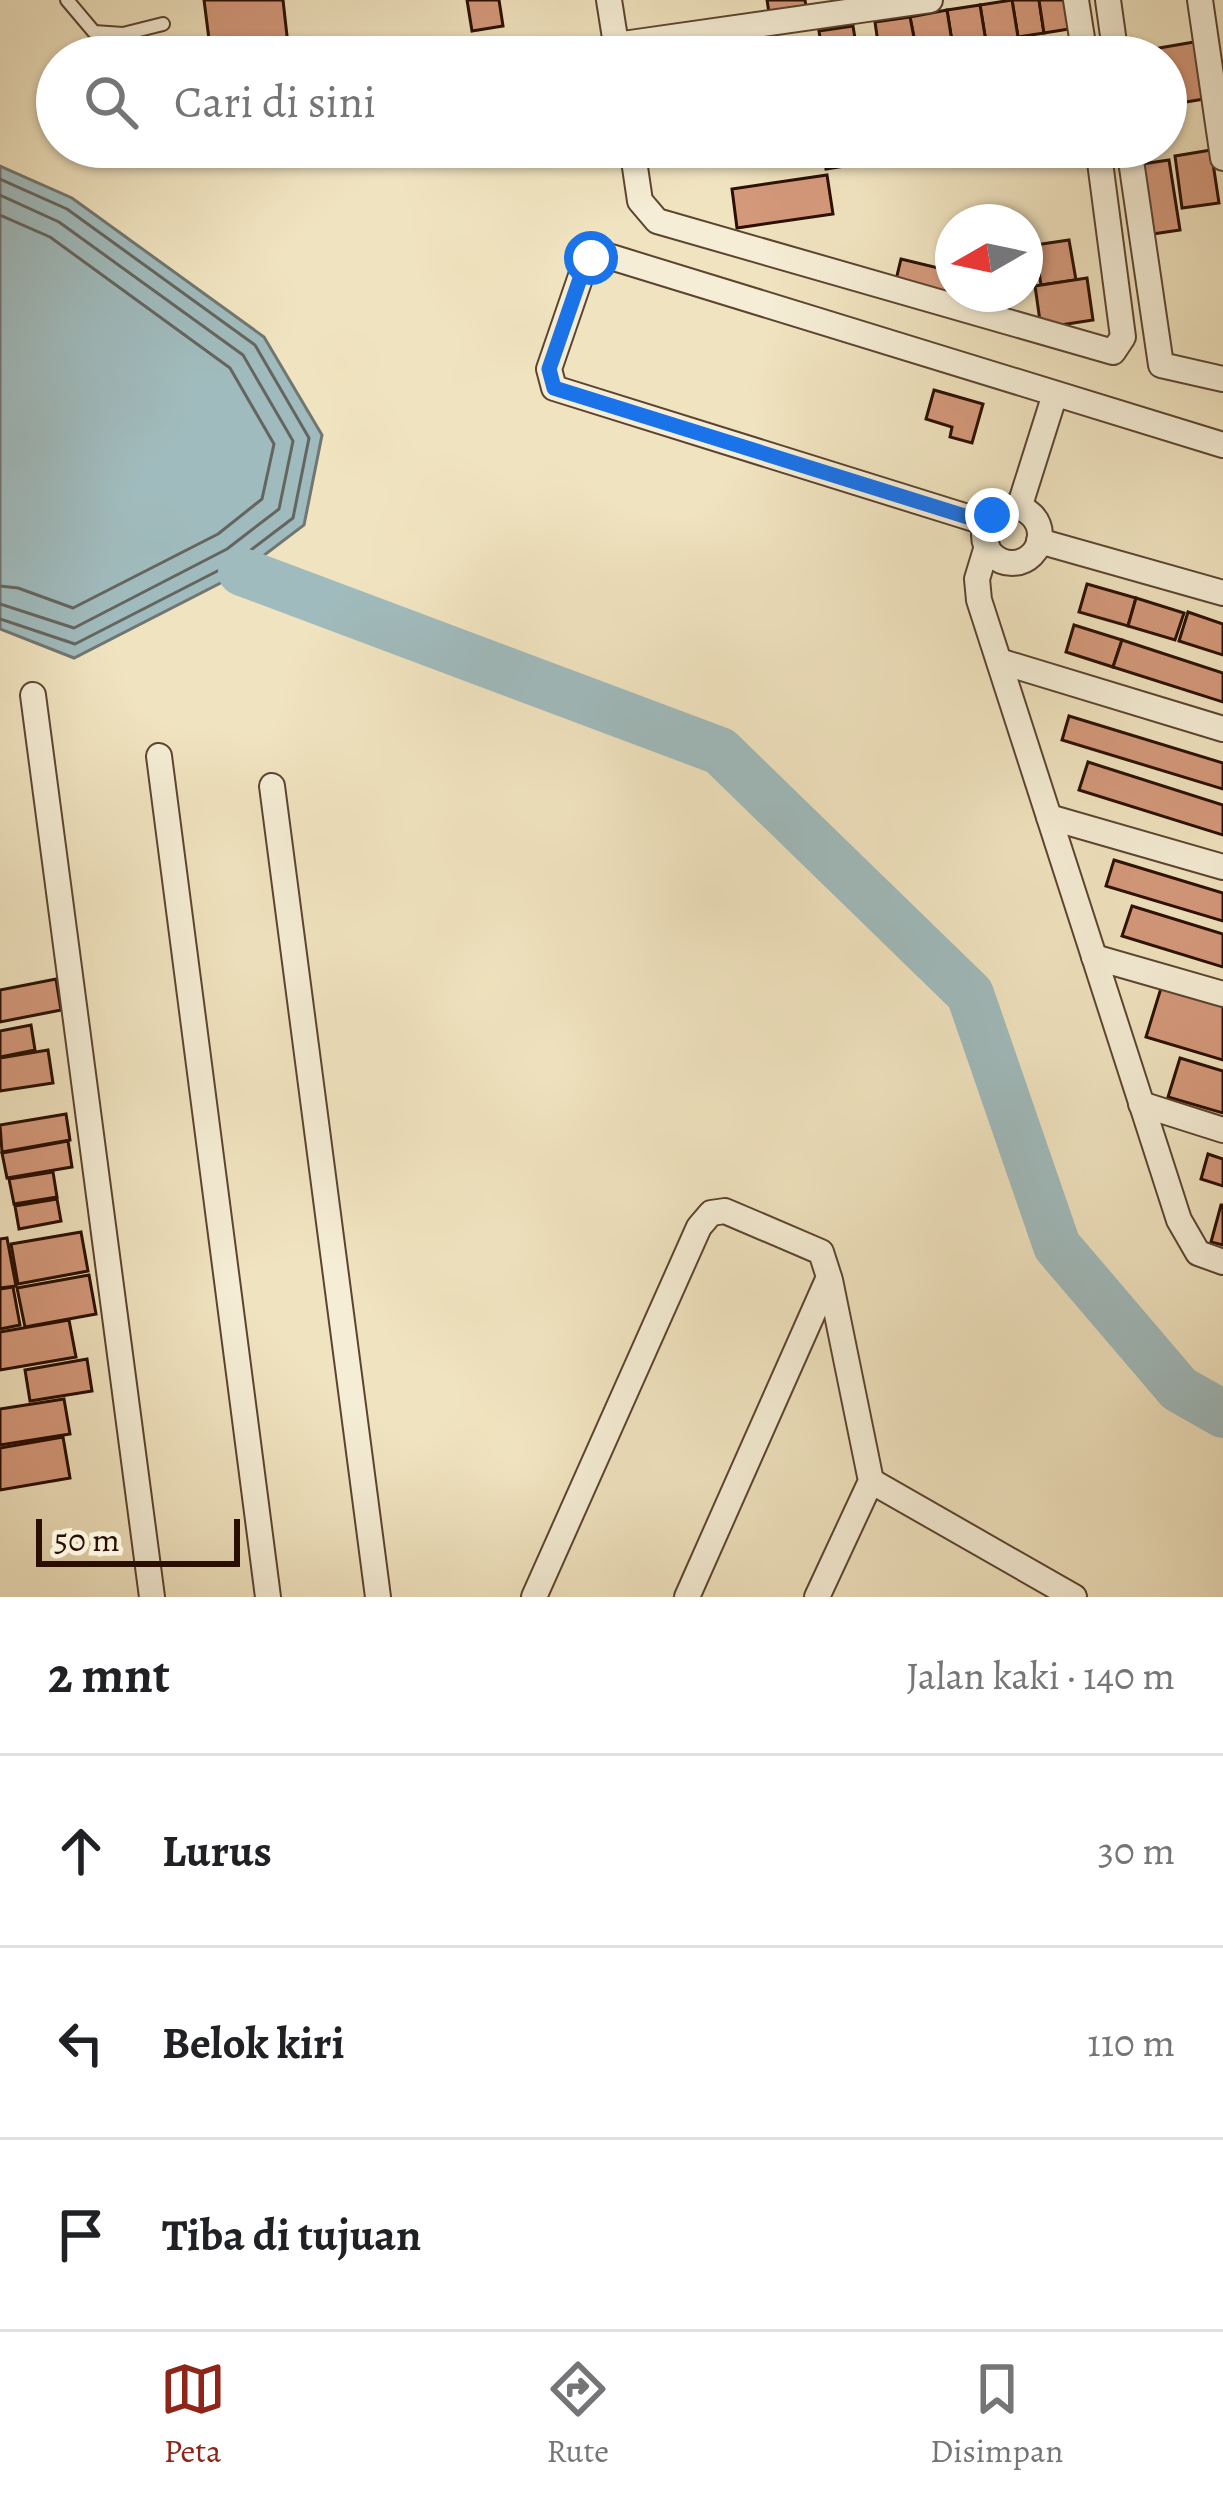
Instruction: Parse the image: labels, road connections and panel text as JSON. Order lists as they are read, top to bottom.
{
  "scale_bar": "50 m",
  "north": "left",
  "page": {
    "search": "Cari di sini",
    "scale": "50 m",
    "heading": ["2 mnt", "Jalan kaki · 140 m"],
    "list": [
      ["Lurus", "30 m"],
      ["Belok kiri", "110 m"],
      "Tiba di tujuan"
    ],
    "nav": ["Peta", "Rute", "Disimpan"]
  }
}
